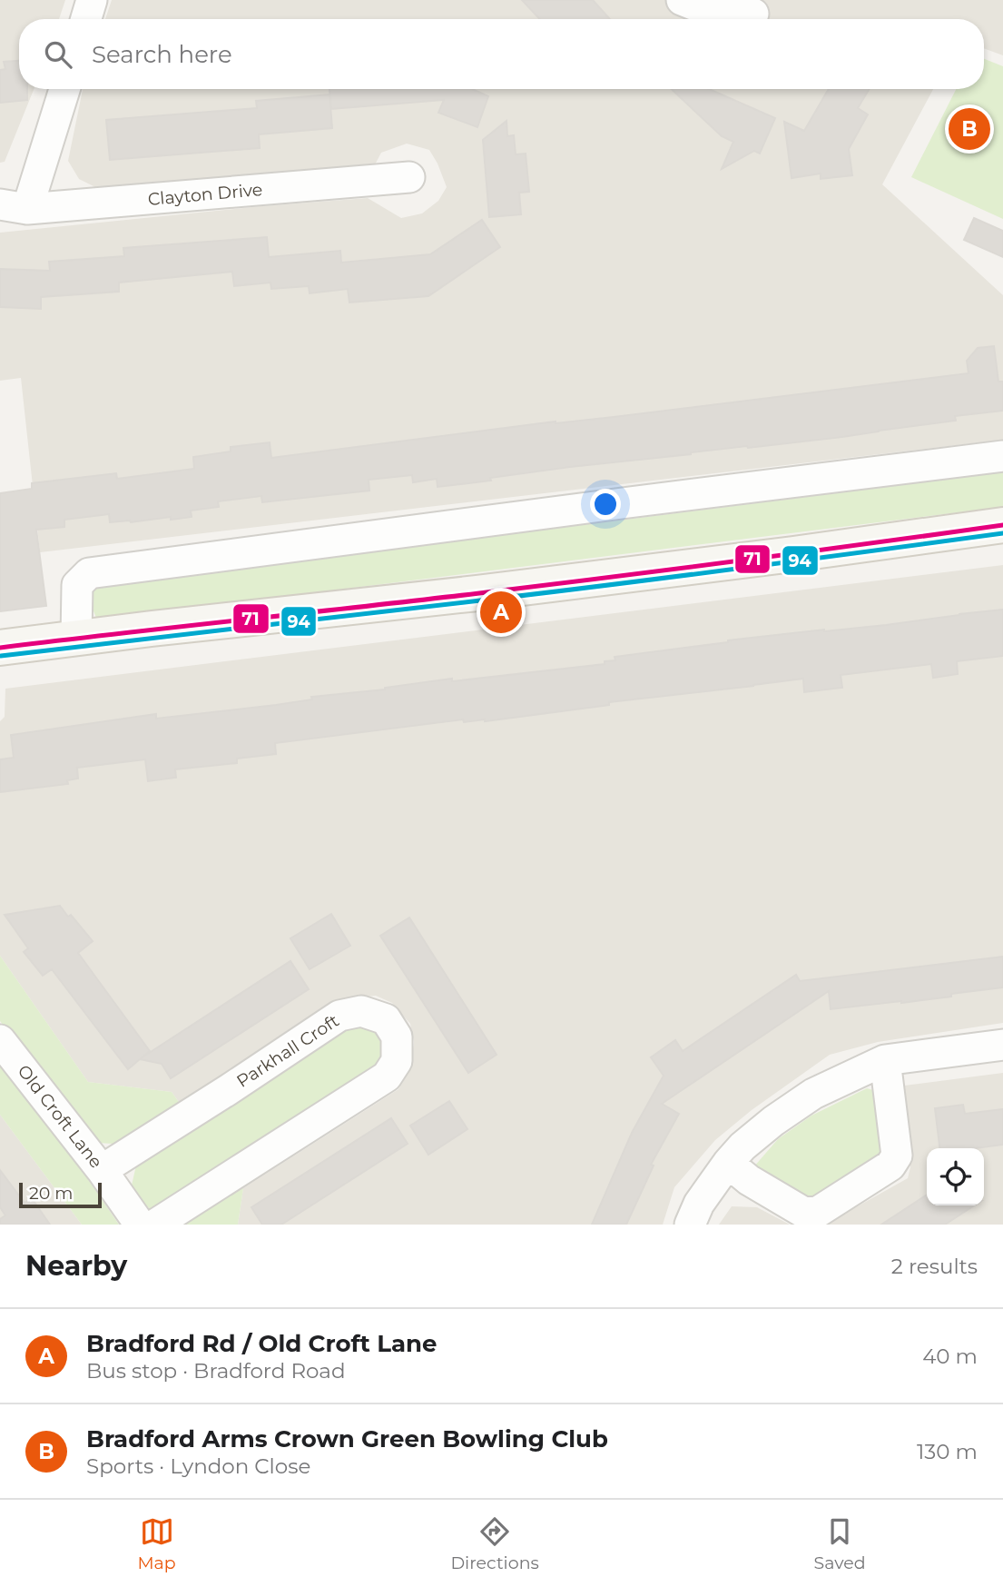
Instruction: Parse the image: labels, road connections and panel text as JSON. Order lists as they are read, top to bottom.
{
  "streets": {
    "street": ["Clayton Drive", "Parkhall Croft", "Old Croft Lane"]
  },
  "crossings": [
    ["Parkhall Croft", "Old Croft Lane"]
  ],
  "lines": ["transit line 71", "transit line 94"],
  "scale_bar": "20 m",
  "page": {
    "search": "Search here",
    "pins": ["B", "A"],
    "scale": "20 m",
    "heading": ["Nearby", "2 results"],
    "list": [
      {
        "mark": "A",
        "name": "Bradford Rd / Old Croft Lane",
        "note": "Bus stop · Bradford Road",
        "value": "40 m"
      },
      {
        "mark": "B",
        "name": "Bradford Arms Crown Green Bowling Club",
        "note": "Sports · Lyndon Close",
        "value": "130 m"
      }
    ],
    "nav": ["Map", "Directions", "Saved"]
  }
}
